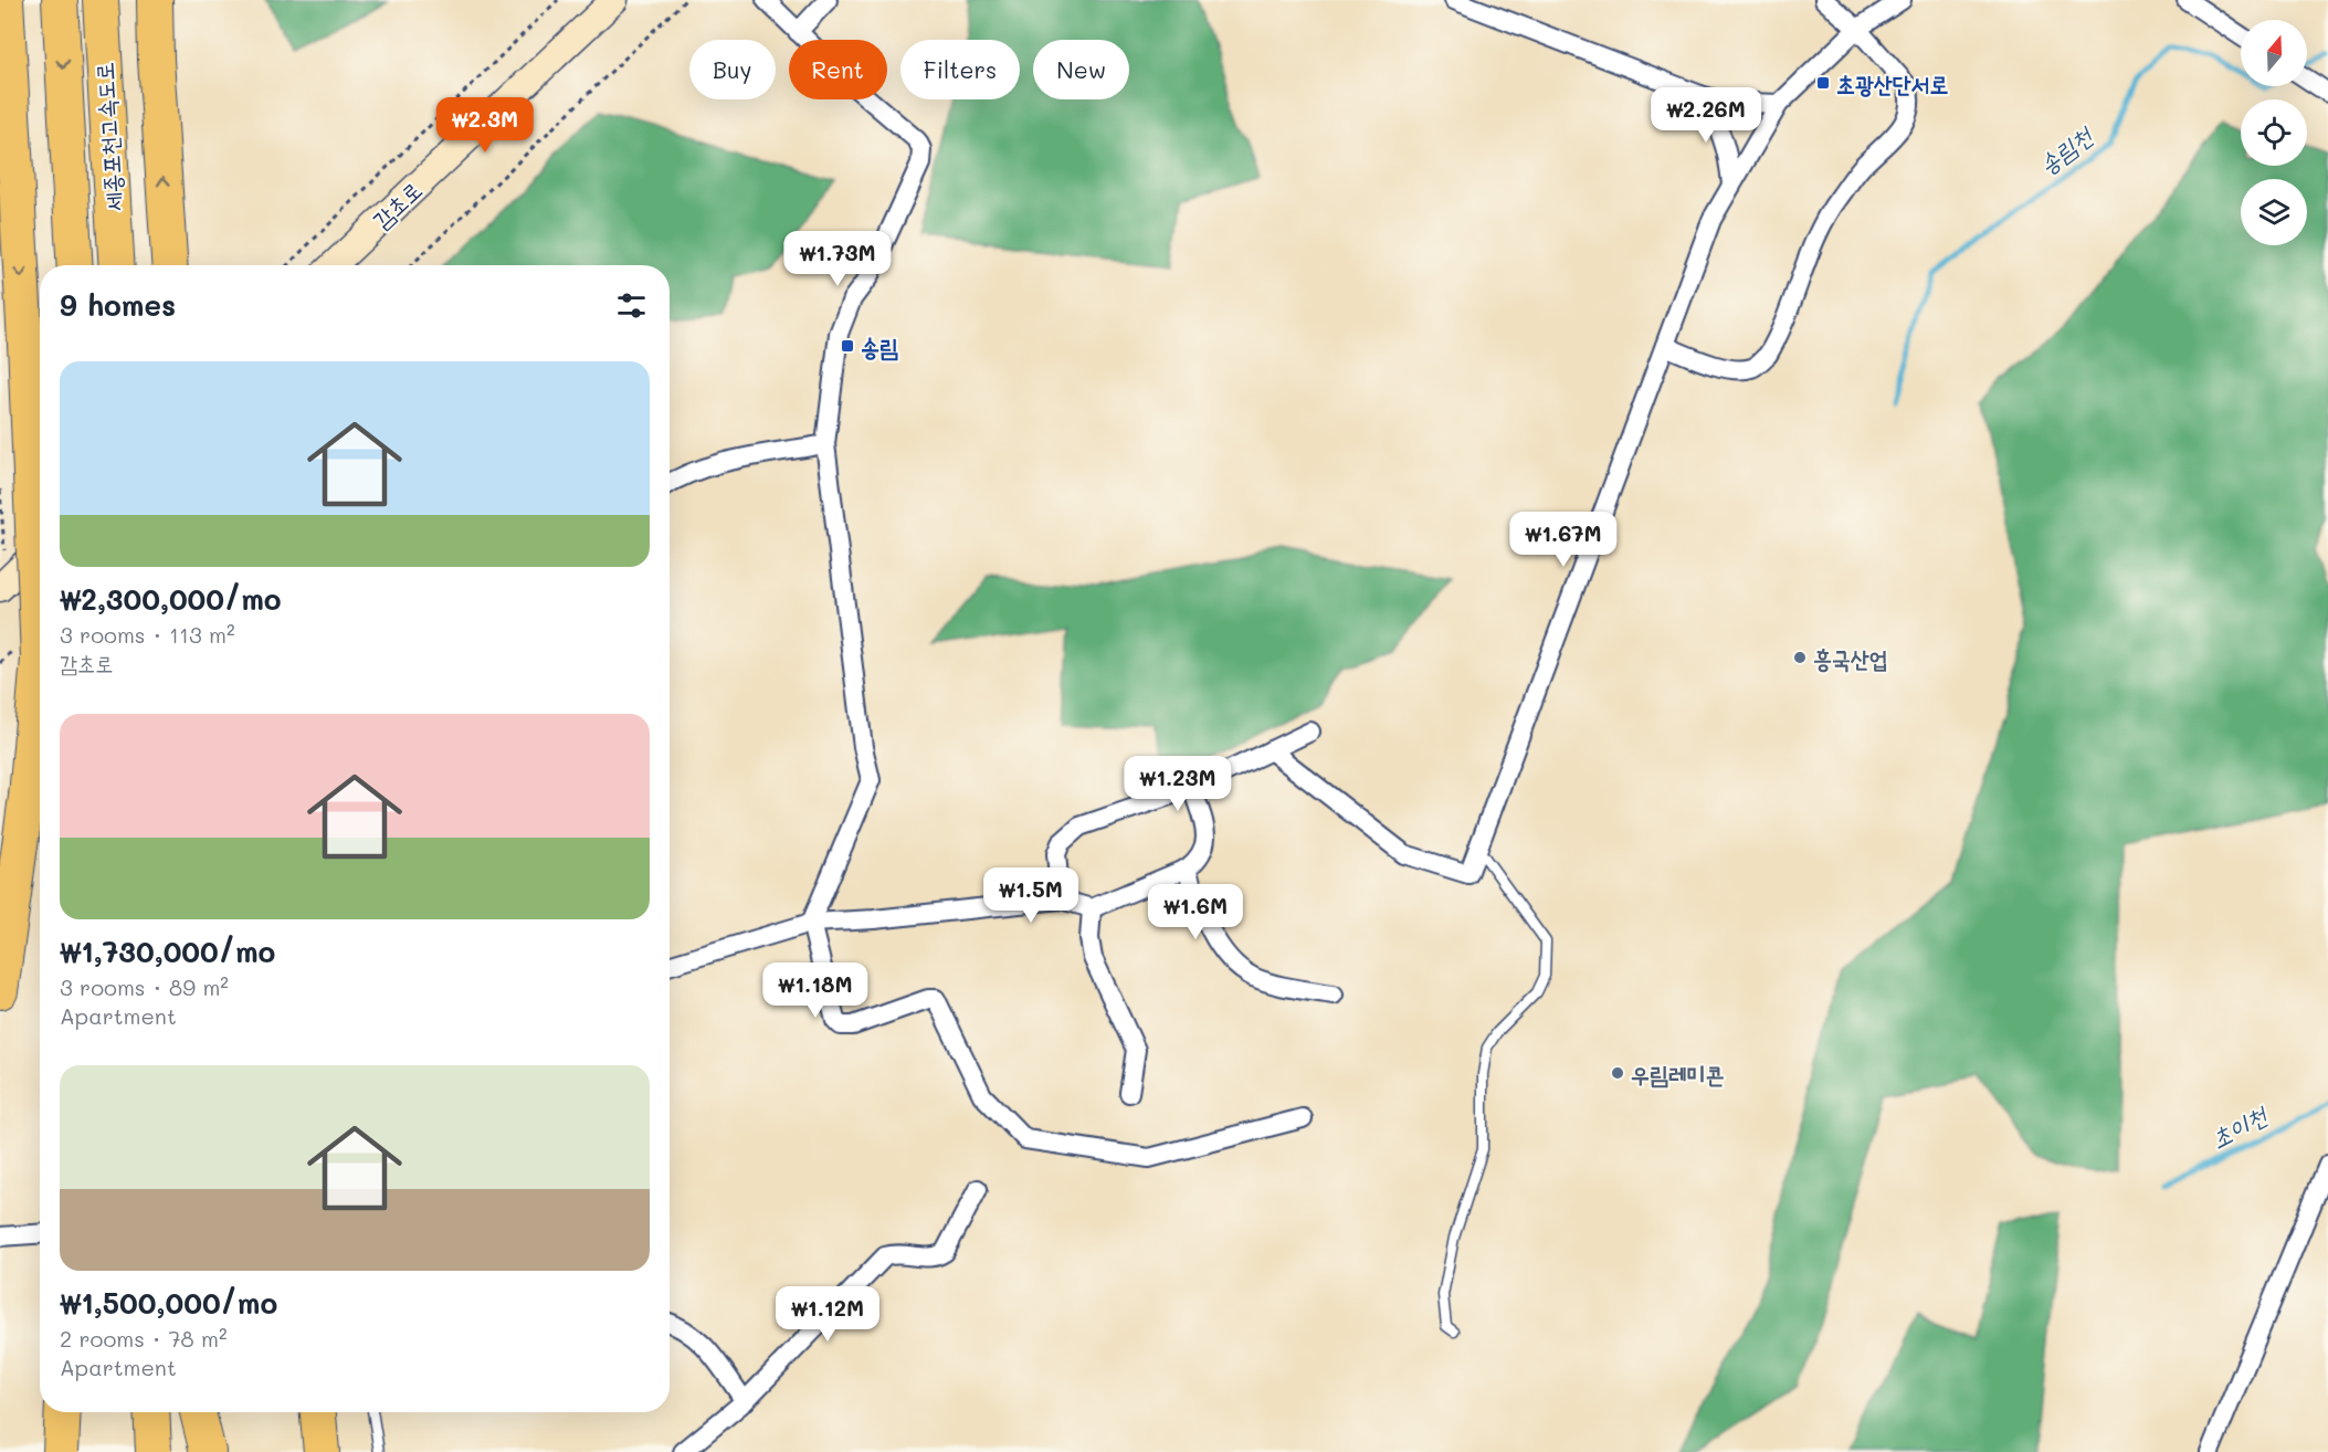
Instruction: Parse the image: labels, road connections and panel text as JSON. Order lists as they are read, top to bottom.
{
  "streets": {
    "highway": ["세종포천고속도로"],
    "main road": ["감초로"]
  },
  "water": ["송림천", "초이천"],
  "places": {
    "transit": ["초광산단서로", "송림"],
    "other": ["흥국산업", "우림레미콘"]
  },
  "north": "top",
  "page": {
    "chip": [
      "Buy",
      "Rent",
      "Filters",
      "New"
    ],
    "price": [
      "₩2.26M",
      "₩2.3M",
      "₩1.73M",
      "₩1.67M",
      "₩1.23M",
      "₩1.5M",
      "₩1.6M",
      "₩1.18M",
      "₩1.12M"
    ],
    "heading": "9 homes",
    "list": [
      {
        "name": "₩2,300,000/mo",
        "note": "3 rooms · 113 m² · 감초로"
      },
      {
        "name": "₩1,730,000/mo",
        "note": "3 rooms · 89 m² · Apartment"
      },
      {
        "name": "₩1,500,000/mo",
        "note": "2 rooms · 78 m² · Apartment"
      }
    ]
  }
}
